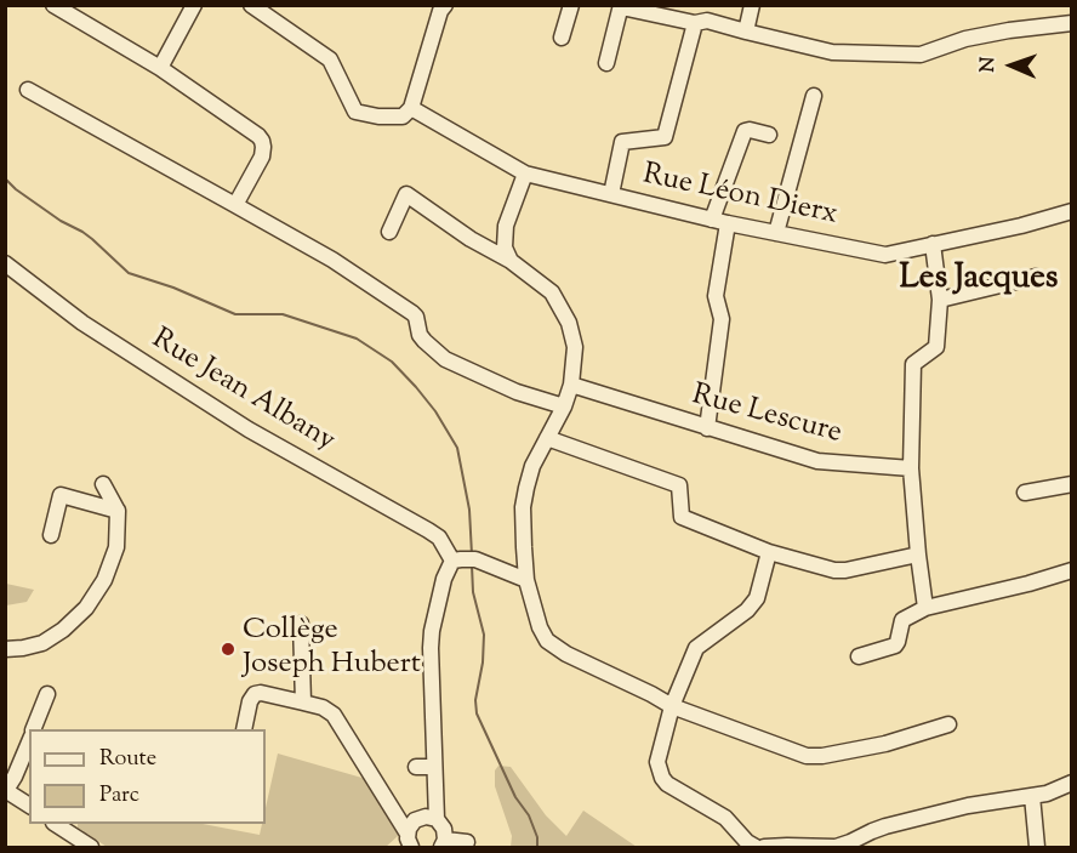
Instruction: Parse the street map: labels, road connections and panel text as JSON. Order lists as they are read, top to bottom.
{
  "streets": {
    "street": ["Rue Léon Dierx", "Rue Jean Albany", "Rue Lescure"]
  },
  "districts": ["Les Jacques"],
  "places": ["Collège Joseph Hubert"],
  "legend": ["Route", "Parc"],
  "north": "left"
}
